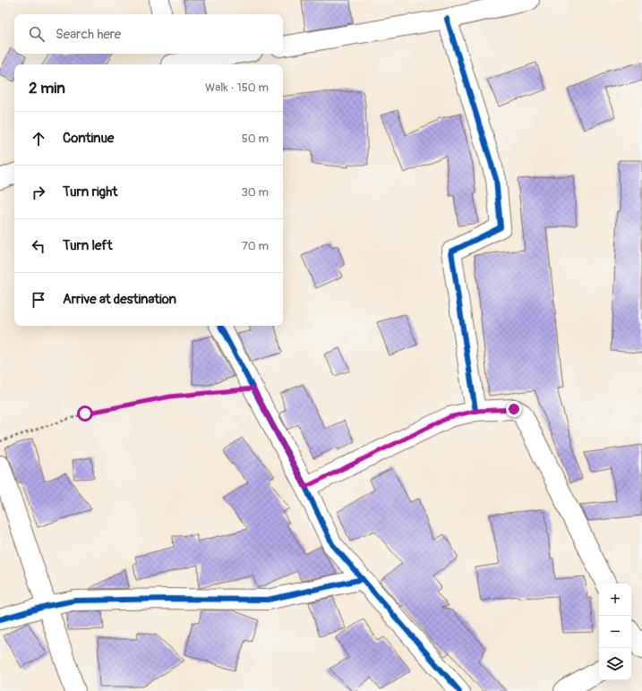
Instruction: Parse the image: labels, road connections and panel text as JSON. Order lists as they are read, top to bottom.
{
  "page": {
    "search": "Search here",
    "heading": ["2 min", "Walk · 150 m"],
    "list": [
      ["Continue", "50 m"],
      ["Turn right", "30 m"],
      ["Turn left", "70 m"],
      "Arrive at destination"
    ],
    "map_buttons": ["+", "−"]
  }
}
